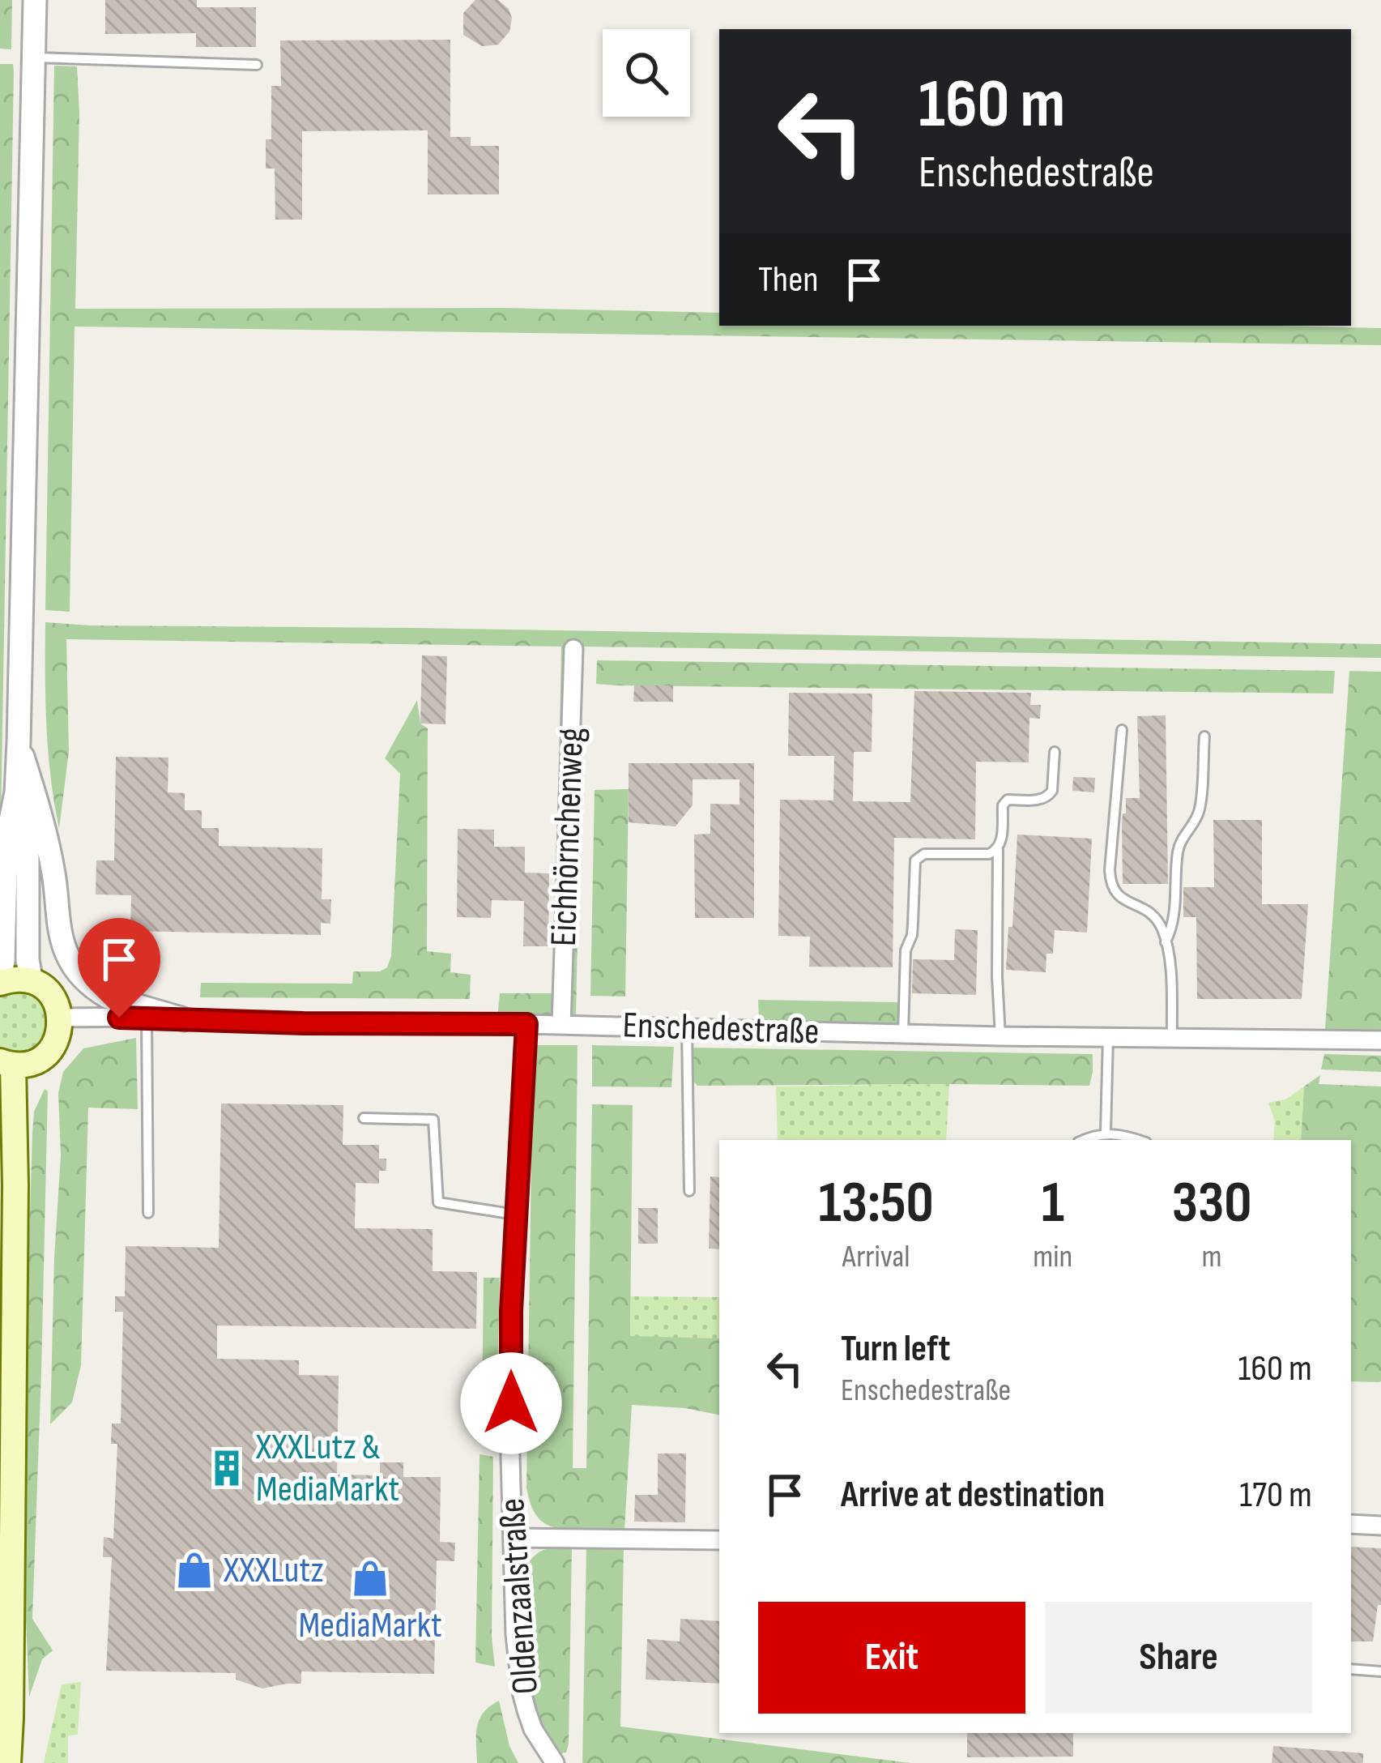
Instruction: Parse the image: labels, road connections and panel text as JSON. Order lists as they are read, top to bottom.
{
  "streets": {
    "street": ["Eichhörnchenweg", "Enschedestraße", "Oldenzaalstraße"]
  },
  "crossings": [
    ["Eichhörnchenweg", "Enschedestraße"],
    ["Enschedestraße", "Oldenzaalstraße"]
  ],
  "places": {
    "building": ["XXXLutz & MediaMarkt"],
    "shop": ["XXXLutz", "MediaMarkt"]
  },
  "page": {
    "turn": ["160 m", "Enschedestraße"],
    "then": "Then",
    "eta": [
      "13:50",
      "Arrival",
      "1",
      "min",
      "330",
      "m"
    ],
    "list": [
      {
        "name": "Turn left",
        "note": "Enschedestraße",
        "value": "160 m"
      },
      {
        "name": "Arrive at destination",
        "value": "170 m"
      }
    ],
    "buttons": ["Exit", "Share"]
  }
}
